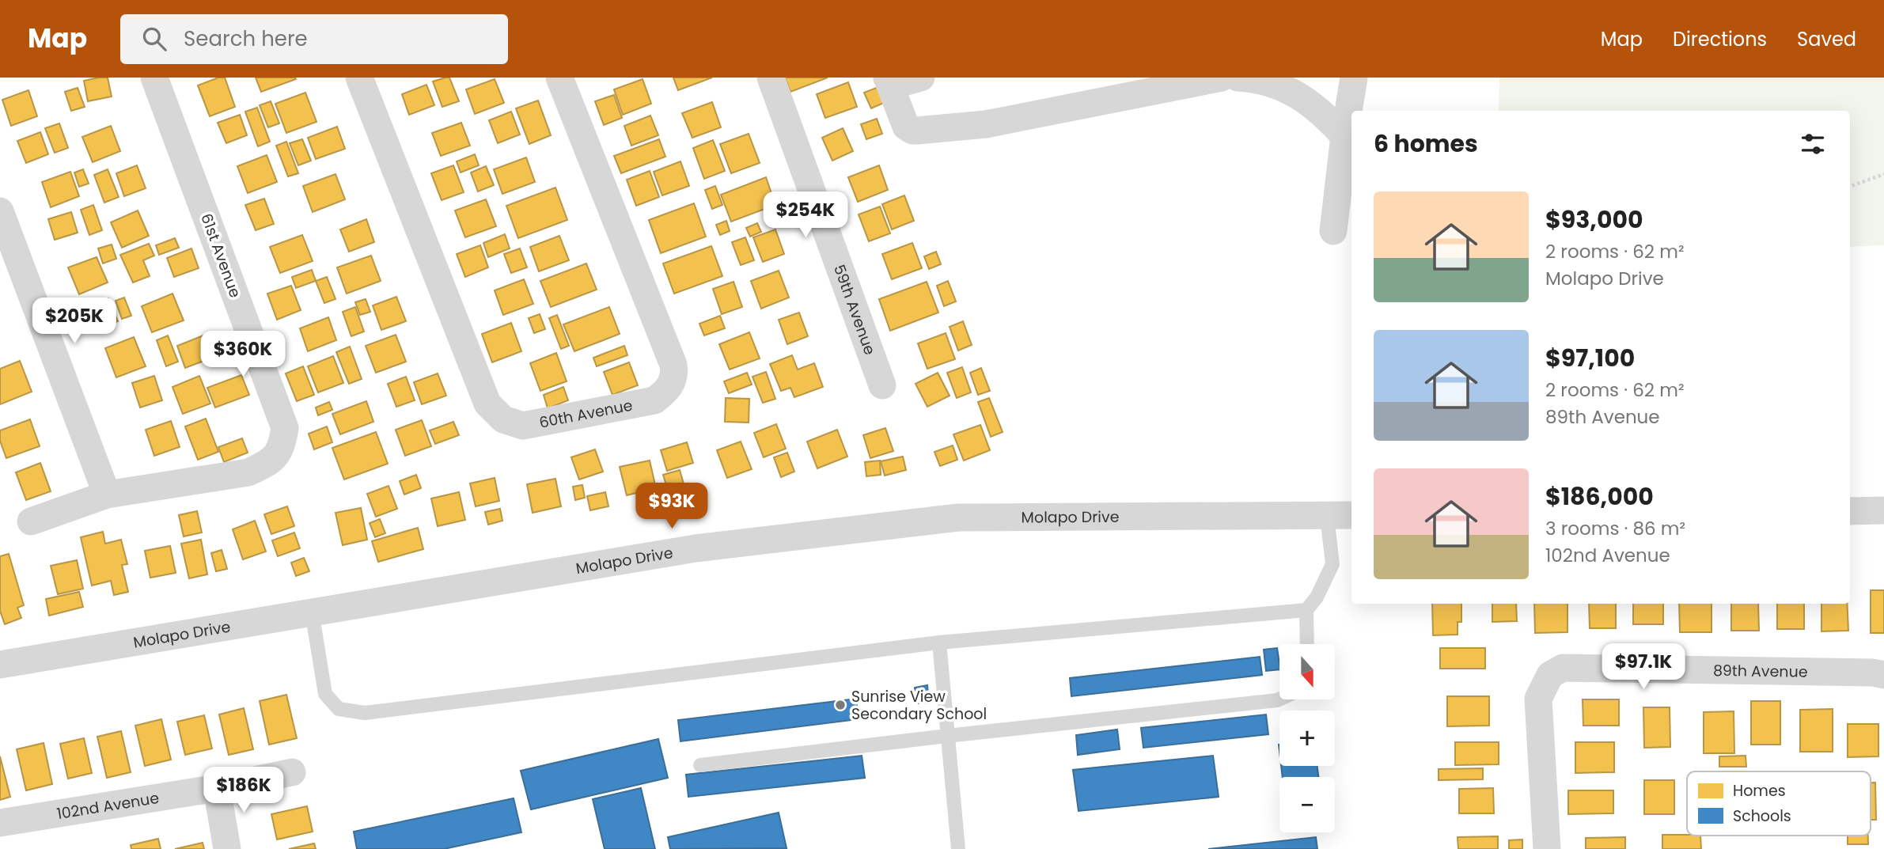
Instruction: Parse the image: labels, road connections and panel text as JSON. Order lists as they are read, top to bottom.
{
  "streets": {
    "street": [
      "61st Avenue",
      "59th Avenue",
      "60th Avenue",
      "Molapo Drive",
      "89th Avenue",
      "102nd Avenue"
    ]
  },
  "places": ["Sunrise View Secondary School"],
  "legend": ["Homes", "Schools"],
  "north": "bottom",
  "page": {
    "header": "Map",
    "search": "Search here",
    "nav": ["Map", "Directions", "Saved"],
    "heading": "6 homes",
    "list": [
      {
        "name": "$93,000",
        "note": "2 rooms · 62 m² · Molapo Drive"
      },
      {
        "name": "$97,100",
        "note": "2 rooms · 62 m² · 89th Avenue"
      },
      {
        "name": "$186,000",
        "note": "3 rooms · 86 m² · 102nd Avenue"
      }
    ],
    "price": [
      "$254K",
      "$205K",
      "$360K",
      "$93K",
      "$97.1K",
      "$186K"
    ],
    "map_buttons": ["+", "−"]
  }
}
